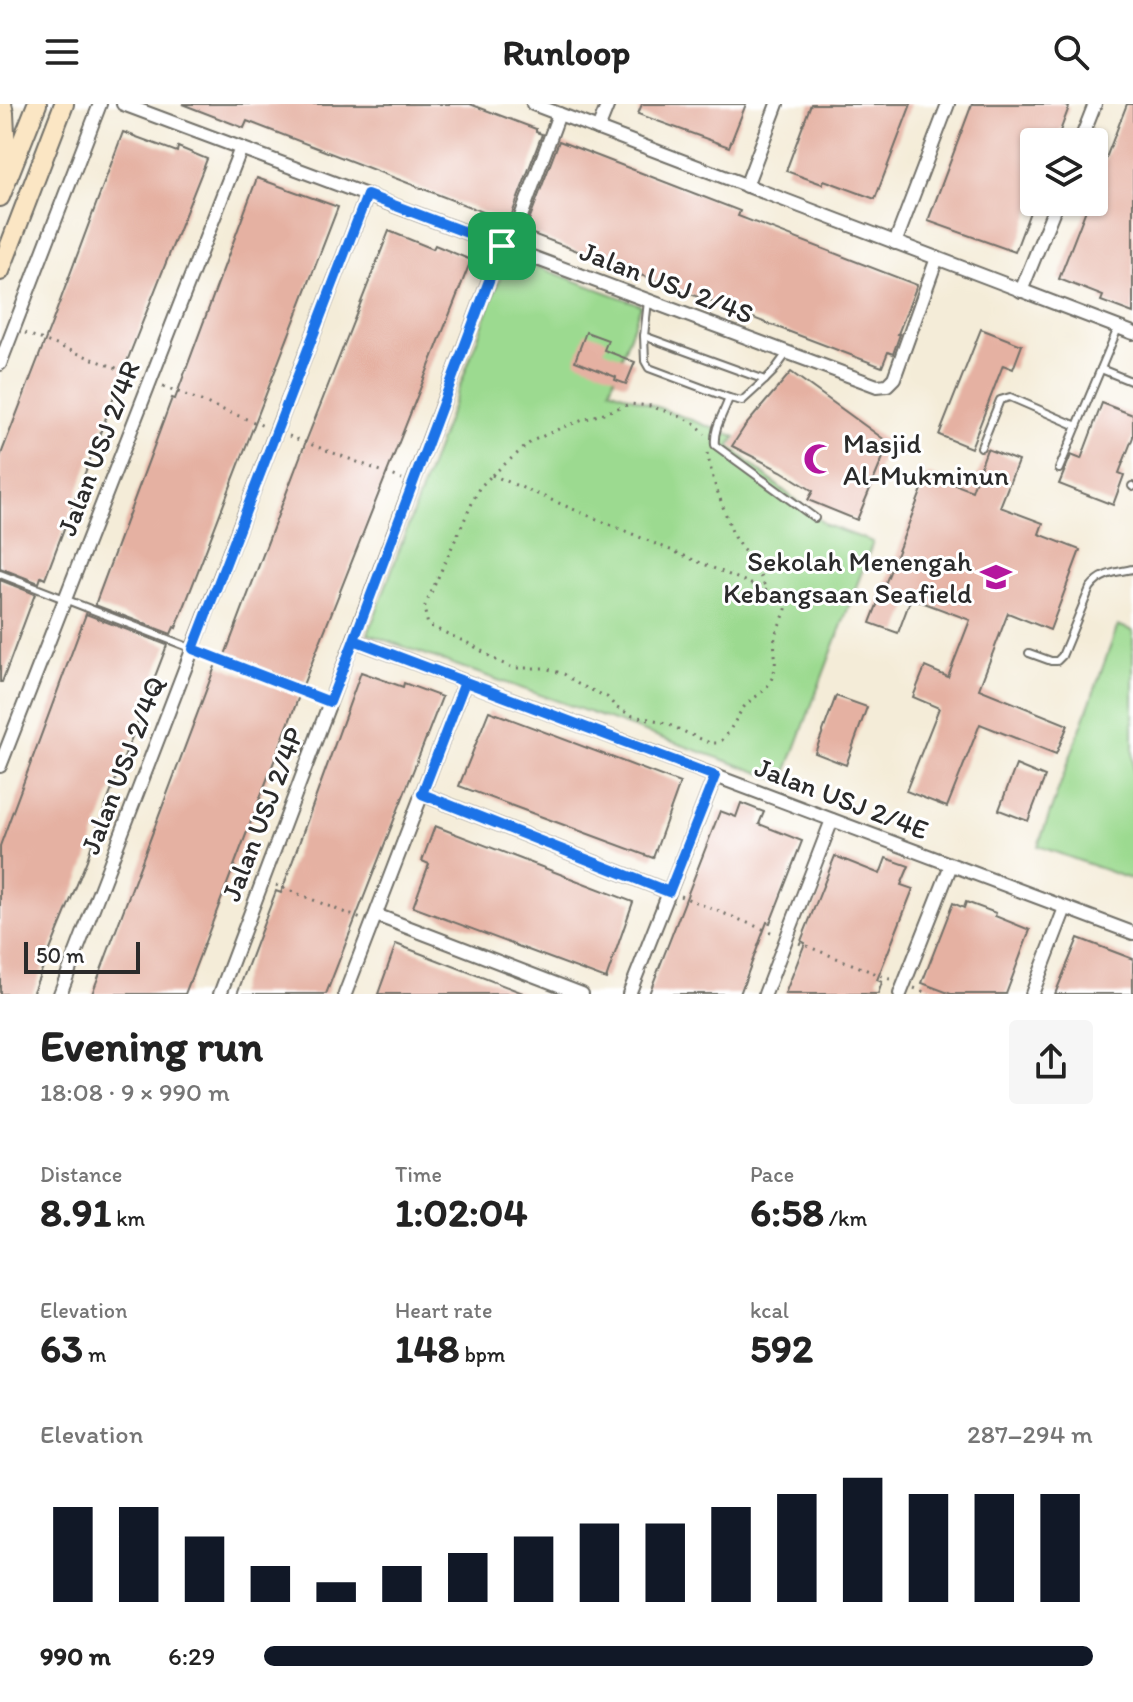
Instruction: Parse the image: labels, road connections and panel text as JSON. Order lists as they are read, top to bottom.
{
  "streets": {
    "street": [
      "Jalan USJ 2/4S",
      "Jalan USJ 2/4R",
      "Jalan USJ 2/4Q",
      "Jalan USJ 2/4E",
      "Jalan USJ 2/4P"
    ]
  },
  "crossings": [
    ["Jalan USJ 2/4S", "Jalan USJ 2/4R"],
    ["Jalan USJ 2/4S", "Jalan USJ 2/4Q"],
    ["Jalan USJ 2/4S", "Jalan USJ 2/4P"],
    ["Jalan USJ 2/4E", "Jalan USJ 2/4P"]
  ],
  "places": {
    "mosque": ["Masjid Al-Mukminun"],
    "school or university": ["Sekolah Menengah Kebangsaan Seafield"]
  },
  "scale_bar": "50 m",
  "page": {
    "header": "Runloop",
    "scale": "50 m",
    "heading": ["Evening run", "18:08 · 9 × 990 m"],
    "stats": [
      ["Distance", "8.91 km"],
      ["Time", "1:02:04"],
      ["Pace", "6:58 /km"],
      ["Elevation", "63 m"],
      ["Heart rate", "148 bpm"],
      ["kcal", "592"]
    ],
    "chart": ["Elevation", "287–294 m"],
    "list": [
      {
        "name": "990 m",
        "note": "6:29"
      }
    ]
  }
}
